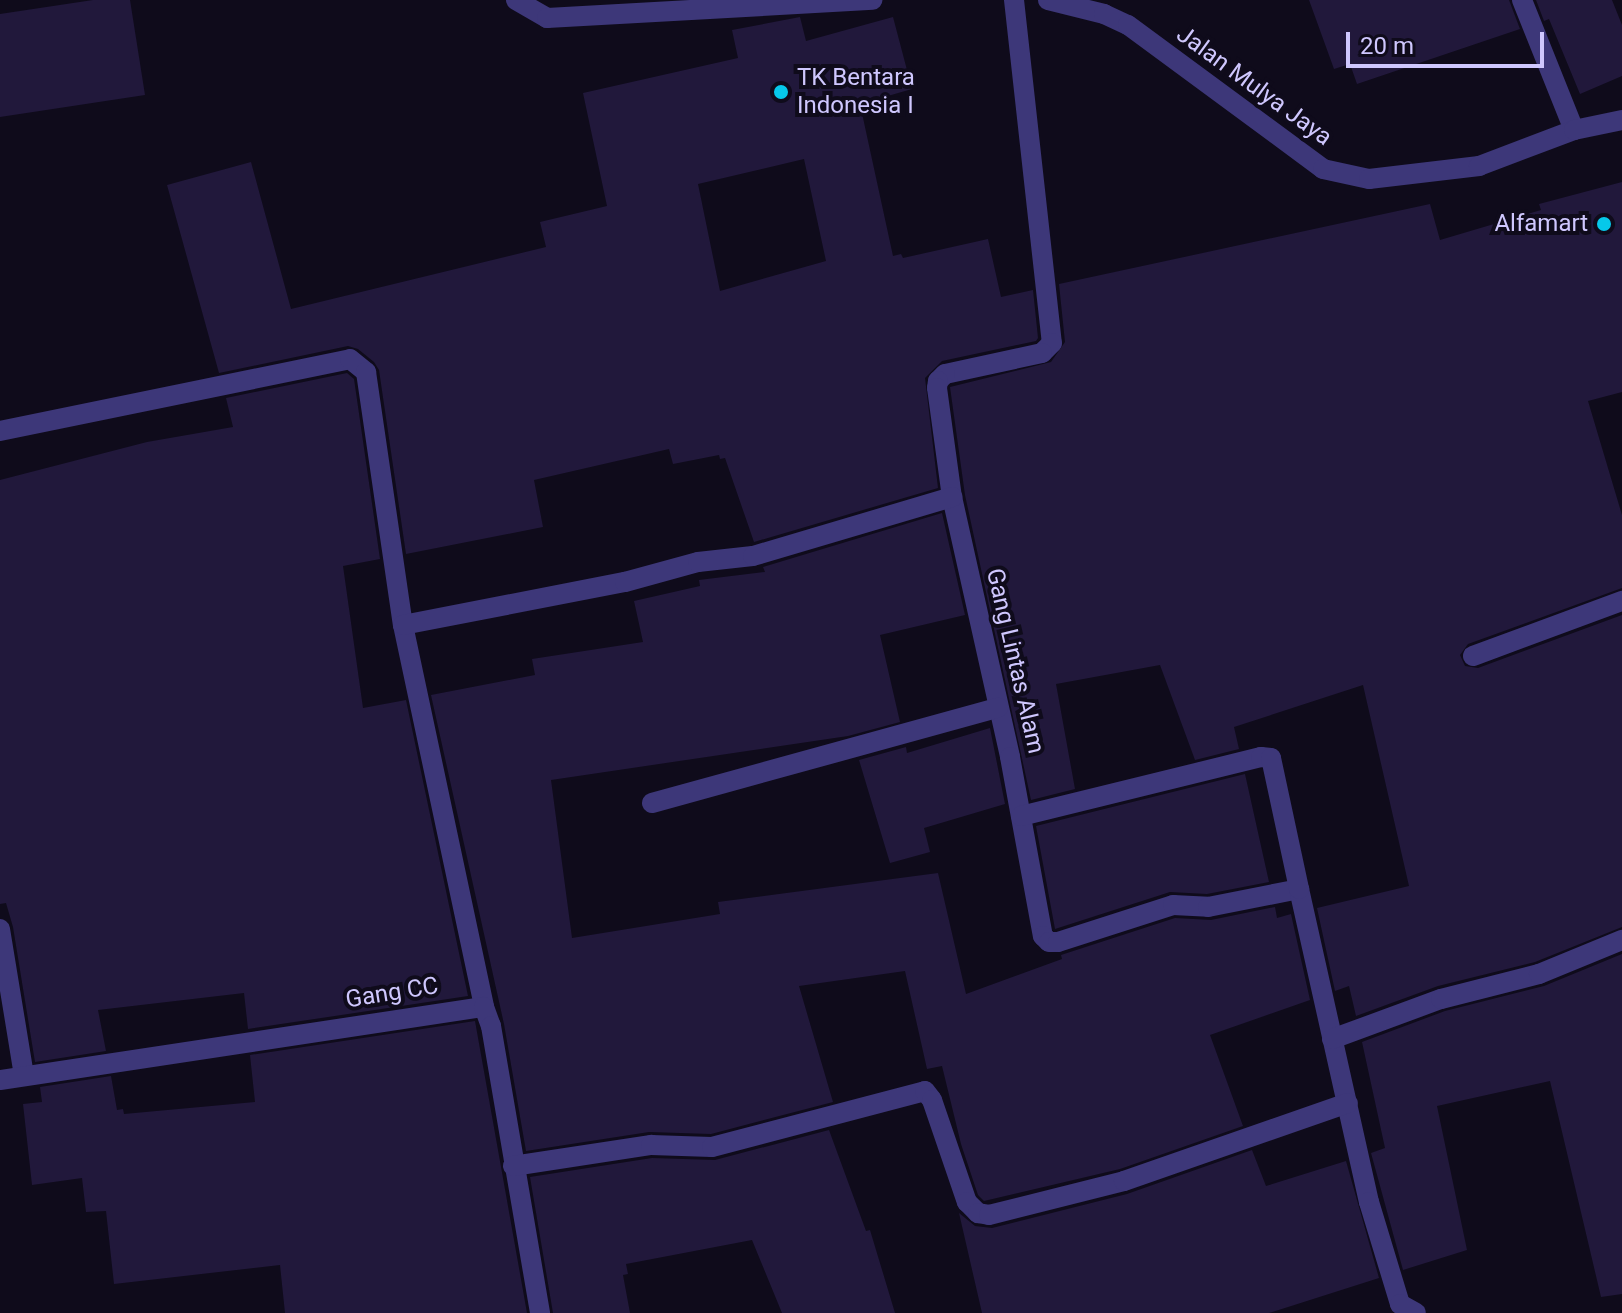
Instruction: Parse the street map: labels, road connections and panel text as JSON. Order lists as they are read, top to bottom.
{
  "streets": {
    "street": ["Jalan Mulya Jaya", "Gang Lintas Alam", "Gang CC"]
  },
  "places": ["TK Bentara Indonesia I", "Alfamart"],
  "scale_bar": "20 m"
}
